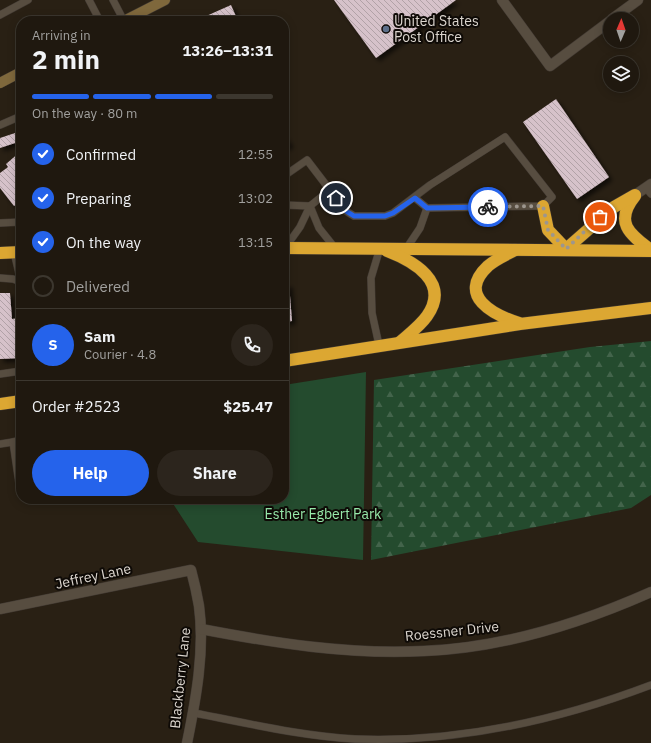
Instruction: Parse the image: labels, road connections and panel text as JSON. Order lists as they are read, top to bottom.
{
  "streets": {
    "street": ["Jeffrey Lane", "Roessner Drive", "Blackberry Lane"]
  },
  "crossings": [
    ["Jeffrey Lane", "Blackberry Lane"],
    ["Roessner Drive", "Blackberry Lane"]
  ],
  "parks": ["Esther Egbert Park"],
  "places": ["United States Post Office"],
  "north": "top",
  "page": {
    "heading": ["2 min", "Arriving in", "13:26–13:31"],
    "panel": [
      "Sam",
      "Courier · 4.8",
      "Order #2523",
      "$25.47"
    ],
    "bar": "On the way · 80 m",
    "list": [
      ["Confirmed", "12:55"],
      ["Preparing", "13:02"],
      ["On the way", "13:15"],
      "Delivered"
    ],
    "round": "S",
    "buttons": ["Help", "Share"]
  }
}
